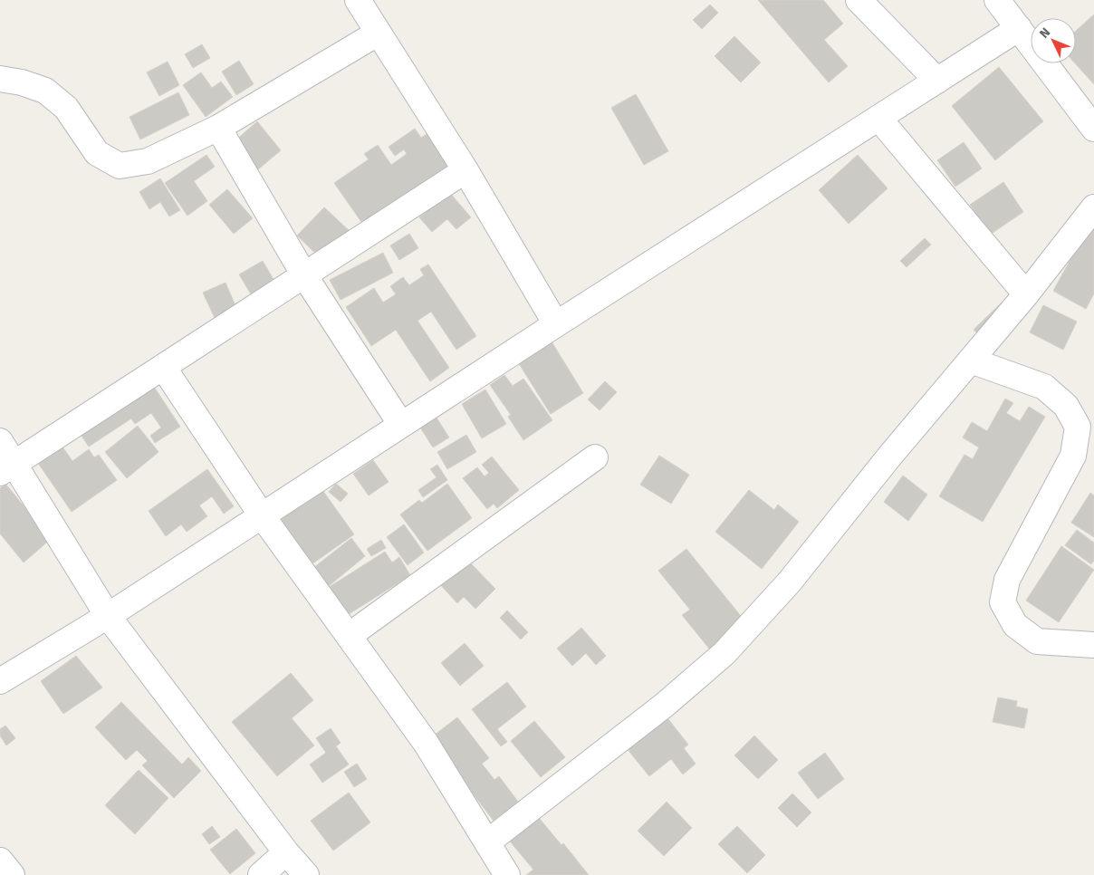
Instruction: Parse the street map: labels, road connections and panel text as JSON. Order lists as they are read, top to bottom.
{
  "north": "top left"
}
